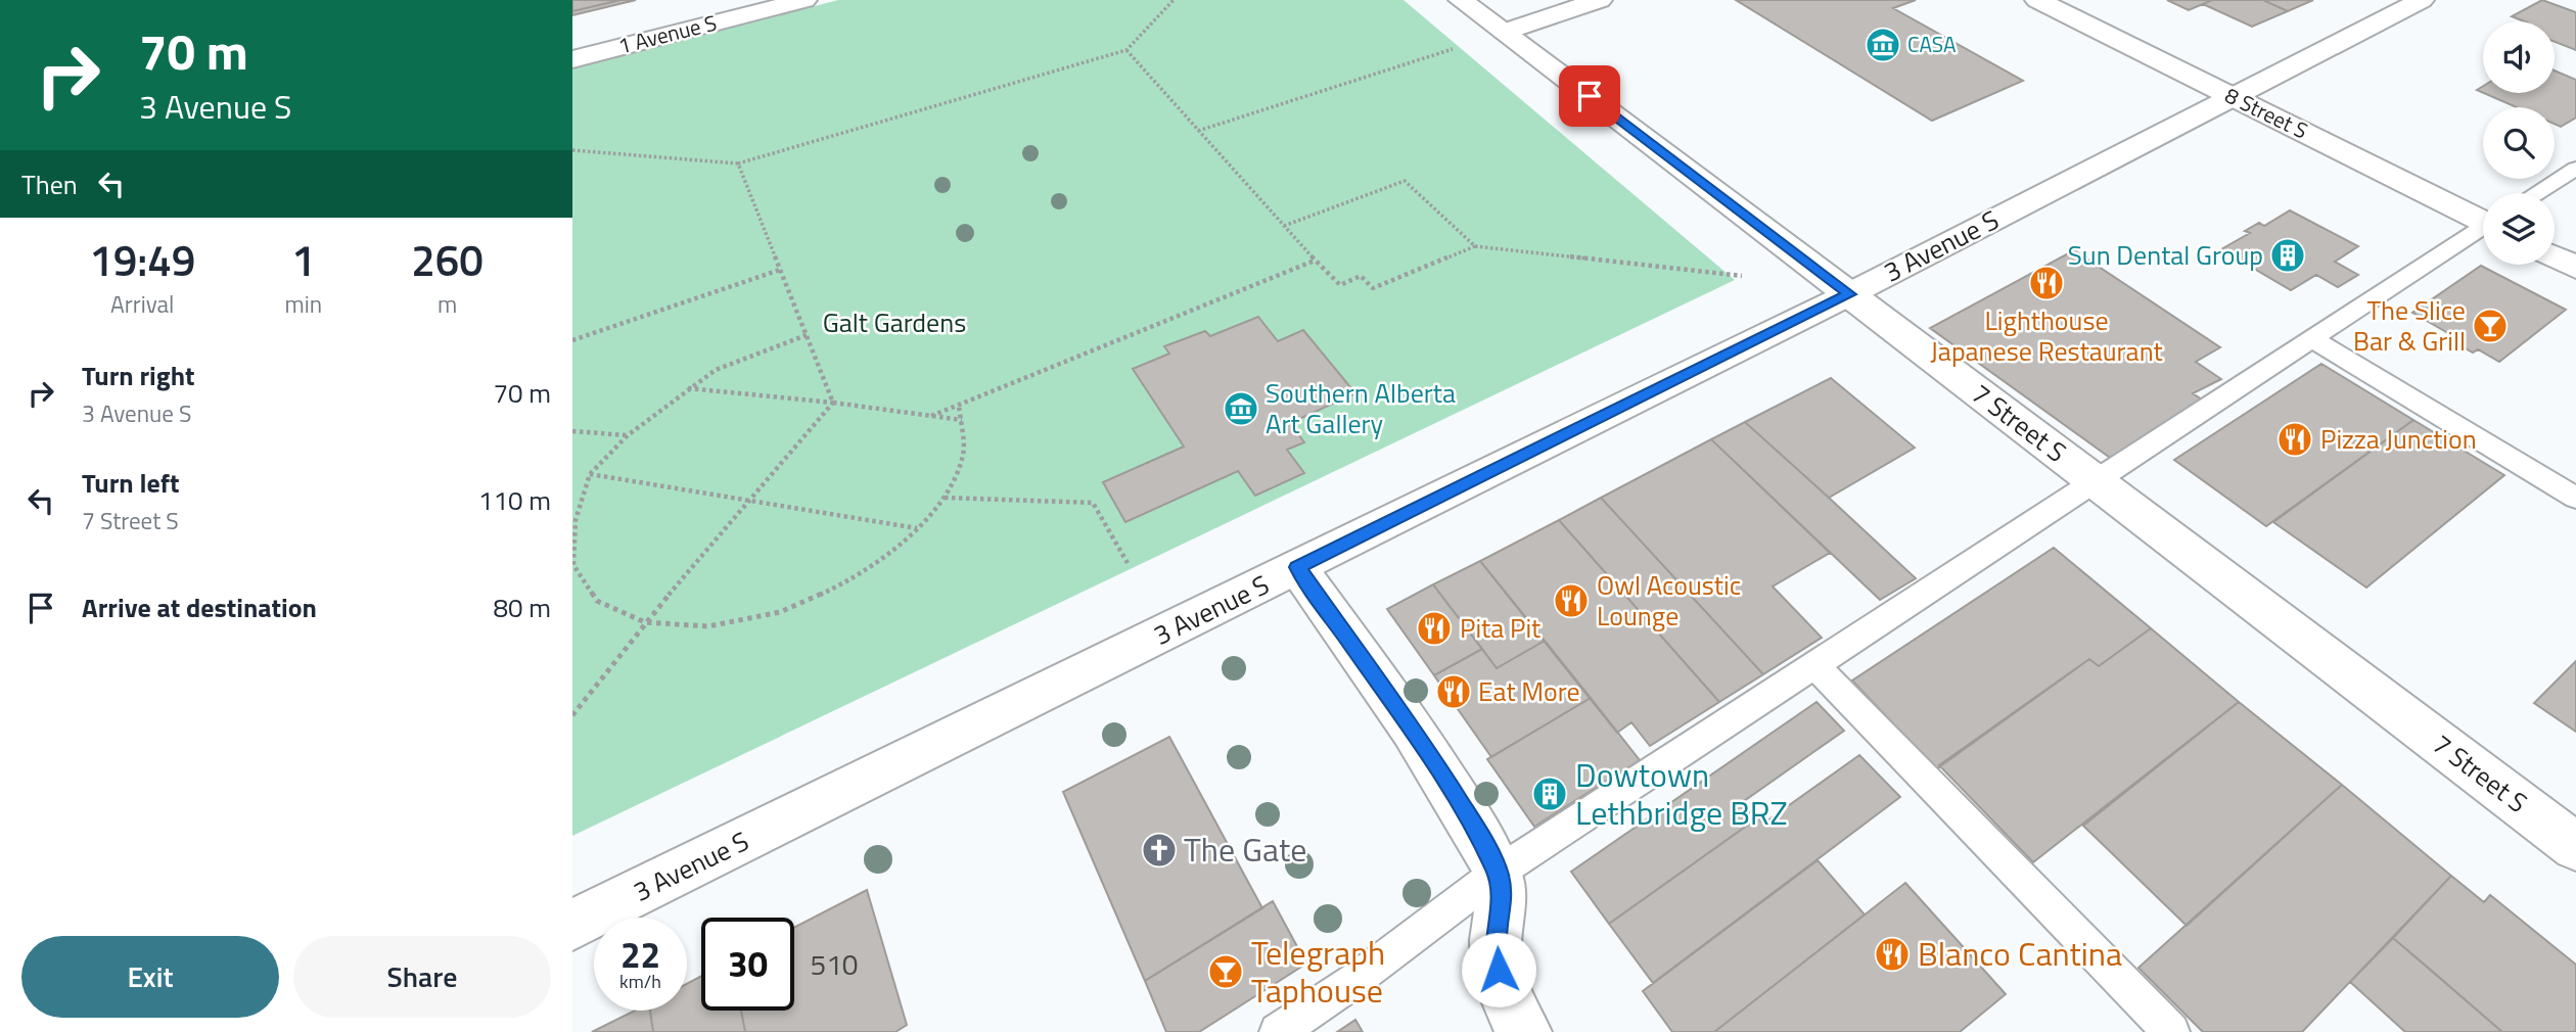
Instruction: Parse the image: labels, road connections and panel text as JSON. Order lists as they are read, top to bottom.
{
  "streets": {
    "street": [
      "1 Avenue S",
      "8 Street S",
      "3 Avenue S",
      "7 Street S"
    ]
  },
  "crossings": [
    ["8 Street S", "3 Avenue S"],
    ["3 Avenue S", "7 Street S"]
  ],
  "parks": ["Galt Gardens"],
  "places": {
    "museum": ["CASA", "Southern Alberta Art Gallery"],
    "building": ["Sun Dental Group", "Dowtown Lethbridge BRZ"],
    "restaurant": [
      "Lighthouse Japanese Restaurant",
      "Pizza Junction",
      "Owl Acoustic Lounge",
      "Pita Pit",
      "Eat More",
      "Blanco Cantina"
    ],
    "bar": ["The Slice Bar & Grill", "Telegraph Taphouse"],
    "church": ["The Gate"]
  },
  "house_numbers": ["510"],
  "page": {
    "turn": ["70 m", "3 Avenue S"],
    "then": "Then",
    "eta": [
      "19:49",
      "Arrival",
      "1",
      "min",
      "260",
      "m"
    ],
    "list": [
      {
        "name": "Turn right",
        "note": "3 Avenue S",
        "value": "70 m"
      },
      {
        "name": "Turn left",
        "note": "7 Street S",
        "value": "110 m"
      },
      {
        "name": "Arrive at destination",
        "value": "80 m"
      }
    ],
    "speed": "22 km/h",
    "limit": "30",
    "buttons": ["Exit", "Share"]
  }
}
